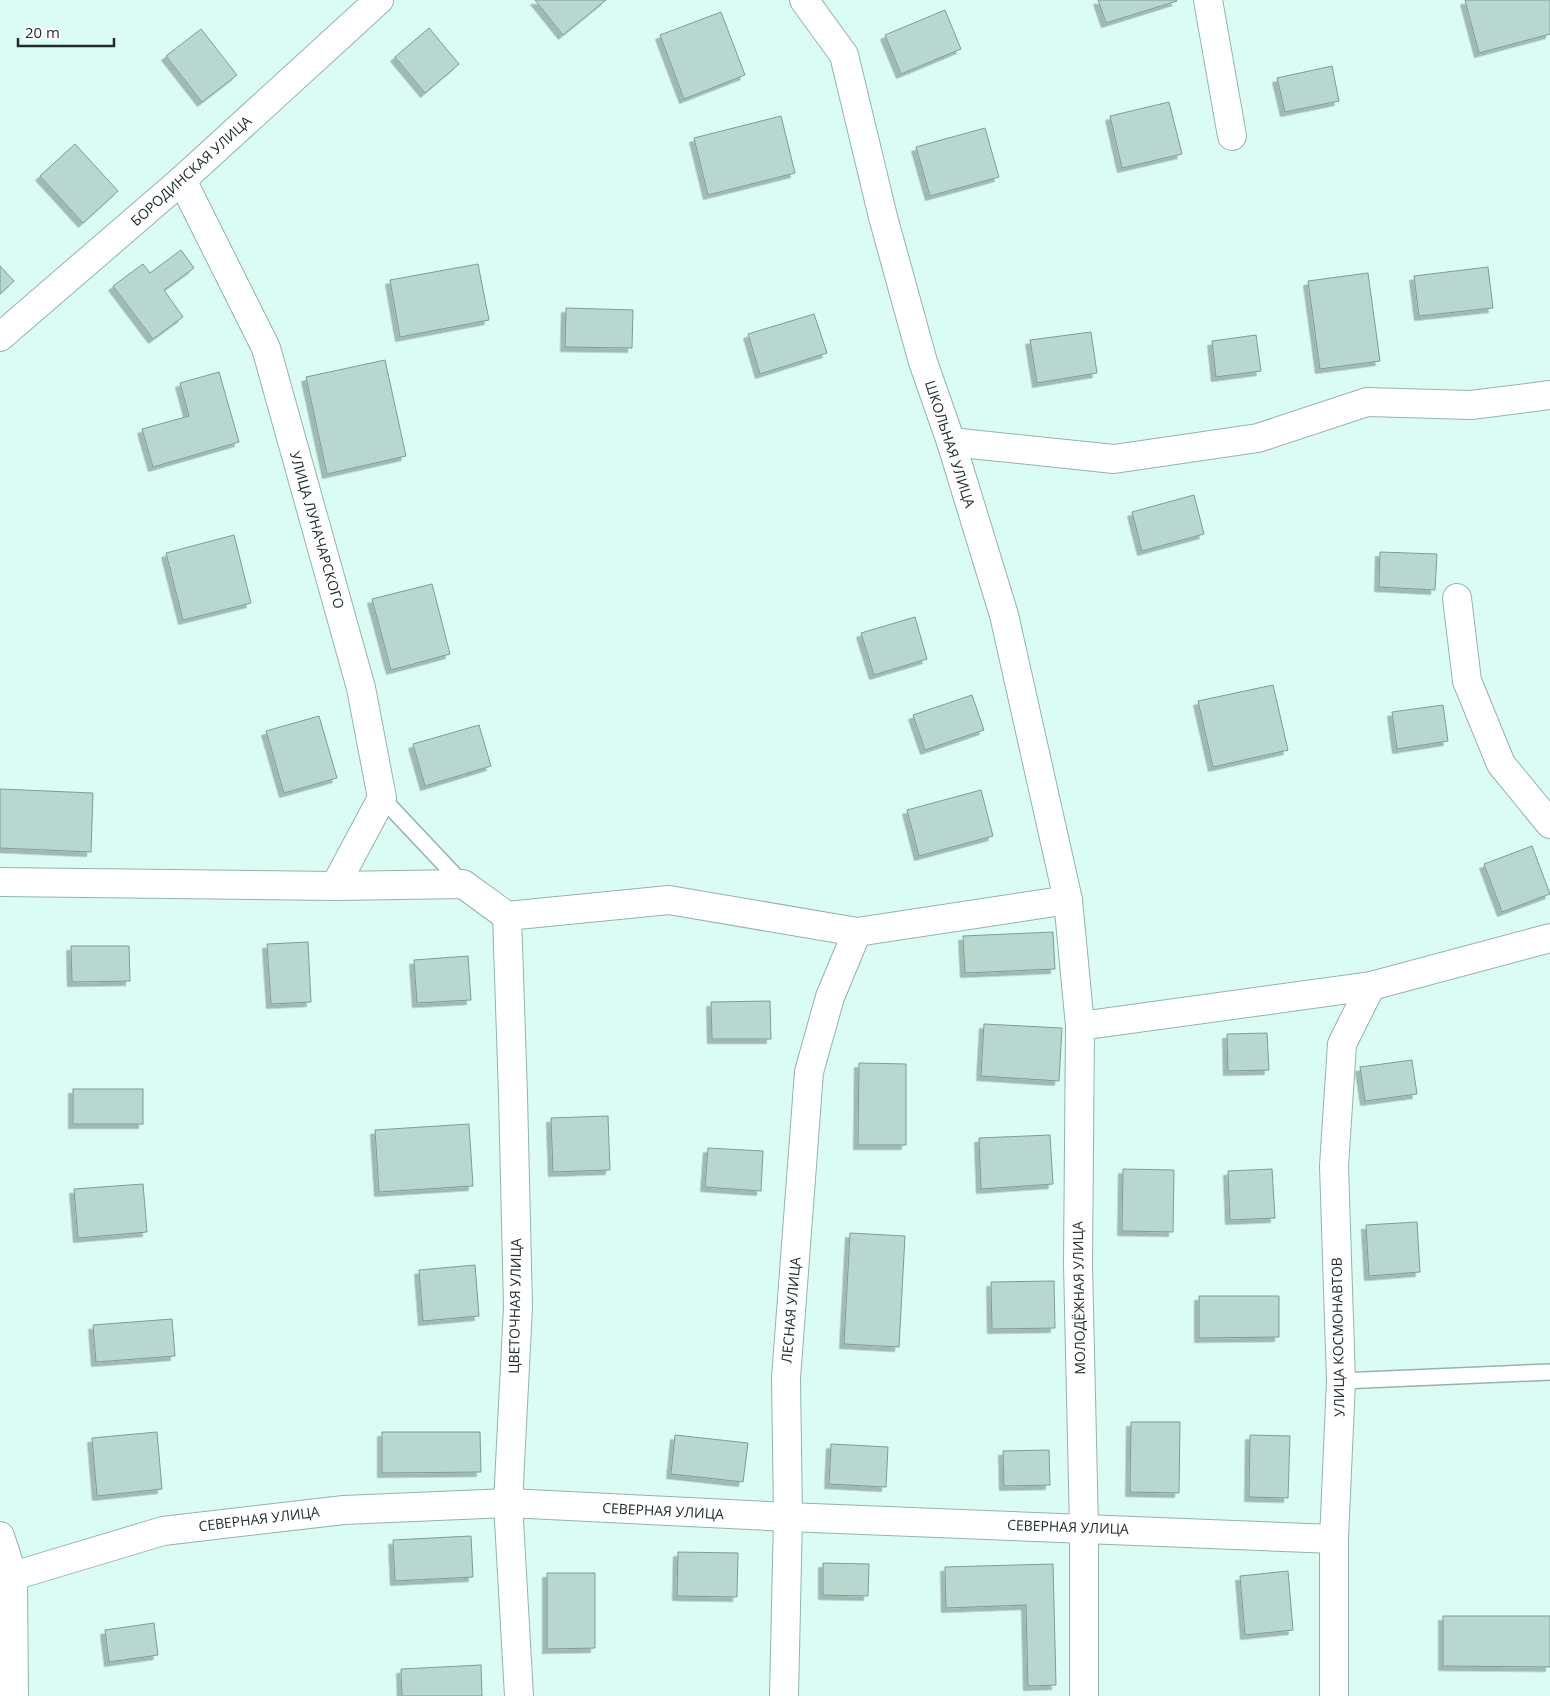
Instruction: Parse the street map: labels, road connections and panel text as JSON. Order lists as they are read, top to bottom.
{
  "streets": {
    "street": [
      "БОРОДИНСКАЯ УЛИЦА",
      "ШКОЛЬНАЯ УЛИЦА",
      "УЛИЦА ЛУНАЧАРСКОГО",
      "МОЛОДЁЖНАЯ УЛИЦА",
      "ЦВЕТОЧНАЯ УЛИЦА",
      "ЛЕСНАЯ УЛИЦА",
      "УЛИЦА КОСМОНАВТОВ",
      "СЕВЕРНАЯ УЛИЦА"
    ]
  },
  "crossings": [
    ["БОРОДИНСКАЯ УЛИЦА", "УЛИЦА ЛУНАЧАРСКОГО"],
    ["ШКОЛЬНАЯ УЛИЦА", "МОЛОДЁЖНАЯ УЛИЦА"],
    ["МОЛОДЁЖНАЯ УЛИЦА", "СЕВЕРНАЯ УЛИЦА"],
    ["ЦВЕТОЧНАЯ УЛИЦА", "СЕВЕРНАЯ УЛИЦА"],
    ["ЛЕСНАЯ УЛИЦА", "СЕВЕРНАЯ УЛИЦА"],
    ["УЛИЦА КОСМОНАВТОВ", "СЕВЕРНАЯ УЛИЦА"]
  ],
  "scale_bar": "20 m"
}
